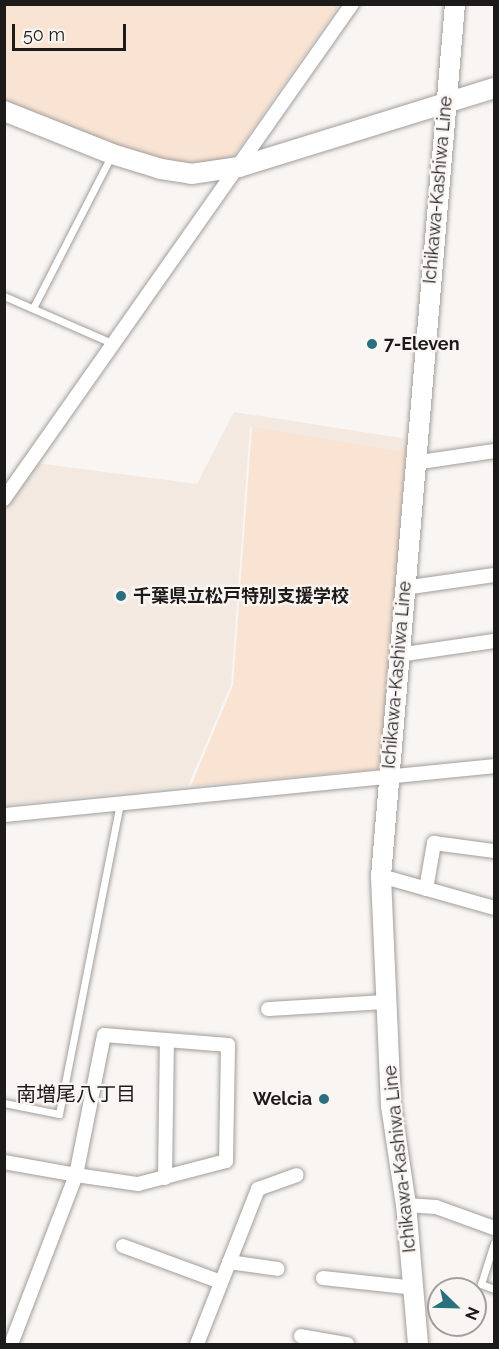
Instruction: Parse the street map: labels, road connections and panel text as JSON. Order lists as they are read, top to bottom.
{
  "streets": {
    "main road": ["Ichikawa-Kashiwa Line"]
  },
  "districts": ["南増尾八丁目"],
  "places": ["7-Eleven", "千葉県立松戸特別支援学校", "Welcia"],
  "scale_bar": "50 m",
  "north": "bottom right"
}
